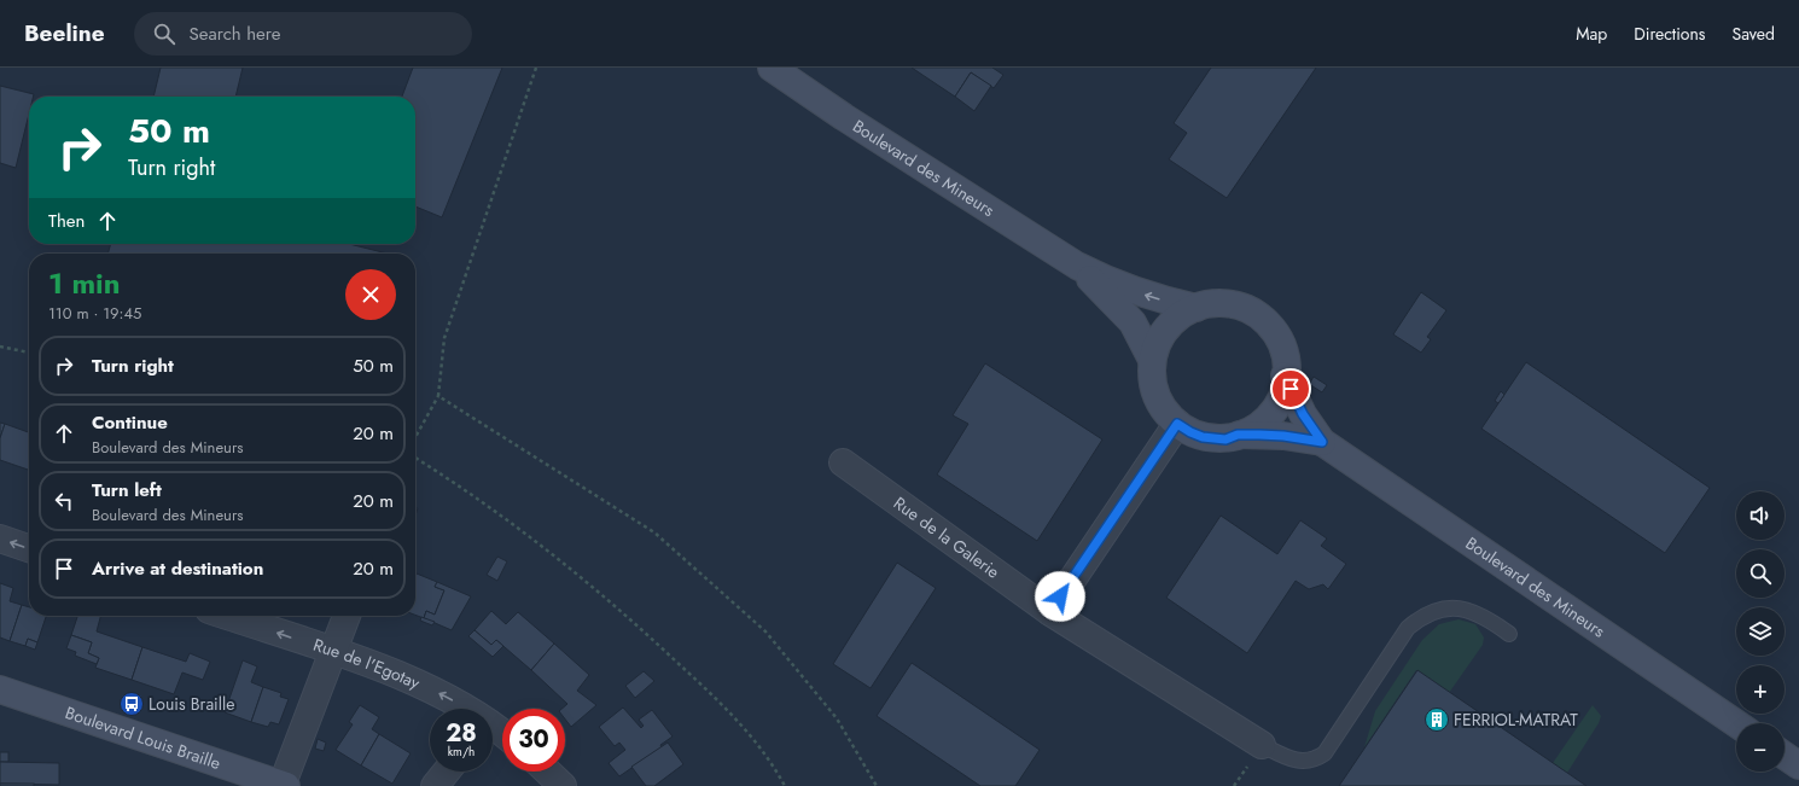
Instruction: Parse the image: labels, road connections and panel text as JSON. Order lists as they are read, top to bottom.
{
  "streets": {
    "street": [
      "Boulevard des Mineurs",
      "Rue de la Galerie",
      "Rue de l'Egotay",
      "Boulevard Louis Braille"
    ]
  },
  "one_way": ["Rue de l'Egotay"],
  "places": {
    "bus stop": ["Louis Braille"],
    "building": ["FERRIOL-MATRAT"]
  },
  "page": {
    "header": "Beeline",
    "search": "Search here",
    "nav": ["Map", "Directions", "Saved"],
    "turn": ["50 m", "Turn right"],
    "then": "Then",
    "heading": ["1 min", "110 m · 19:45"],
    "list": [
      {
        "name": "Turn right",
        "value": "50 m"
      },
      {
        "name": "Continue",
        "note": "Boulevard des Mineurs",
        "value": "20 m"
      },
      {
        "name": "Turn left",
        "note": "Boulevard des Mineurs",
        "value": "20 m"
      },
      {
        "name": "Arrive at destination",
        "value": "20 m"
      }
    ],
    "map_buttons": ["+", "−"],
    "speed": "28 km/h",
    "limit": "30"
  }
}
